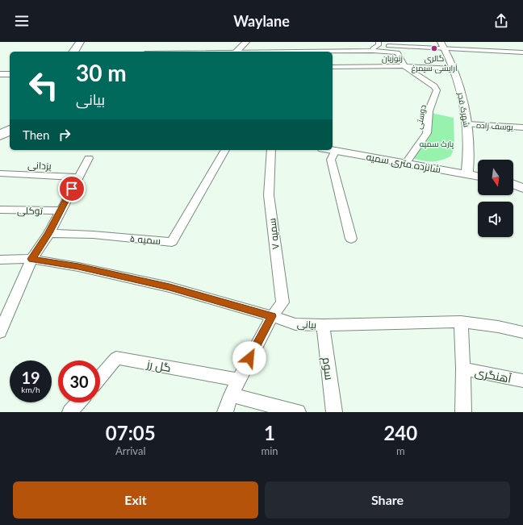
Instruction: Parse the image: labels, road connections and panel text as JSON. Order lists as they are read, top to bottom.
{
  "streets": {
    "street": [
      "زنوزیان",
      "شهرک فجر",
      "دوستی",
      "یوسف زاده",
      "شانزده متری سمیه",
      "یزدانی",
      "توکلی",
      "سمیه ۷",
      "سمیه ۵",
      "بیانی",
      "گل رز",
      "سوم",
      "آهنگری"
    ]
  },
  "crossings": [
    ["زنوزیان", "شهرک فجر"],
    ["زنوزیان", "دوستی"],
    ["شهرک فجر", "یوسف زاده"],
    ["شهرک فجر", "شانزده متری سمیه"],
    ["دوستی", "شانزده متری سمیه"],
    ["سمیه ۷", "بیانی"],
    ["سمیه ۷", "گل رز"],
    ["بیانی", "سوم"]
  ],
  "parks": ["پارک سمیه"],
  "places": ["گالری آرایشی سیمرغ"],
  "north": "bottom",
  "page": {
    "header": "Waylane",
    "turn": ["30 m", "بیانی"],
    "then": "Then",
    "speed": "19 km/h",
    "limit": "30",
    "eta": [
      "07:05",
      "Arrival",
      "1",
      "min",
      "240",
      "m"
    ],
    "buttons": ["Exit", "Share"]
  }
}
